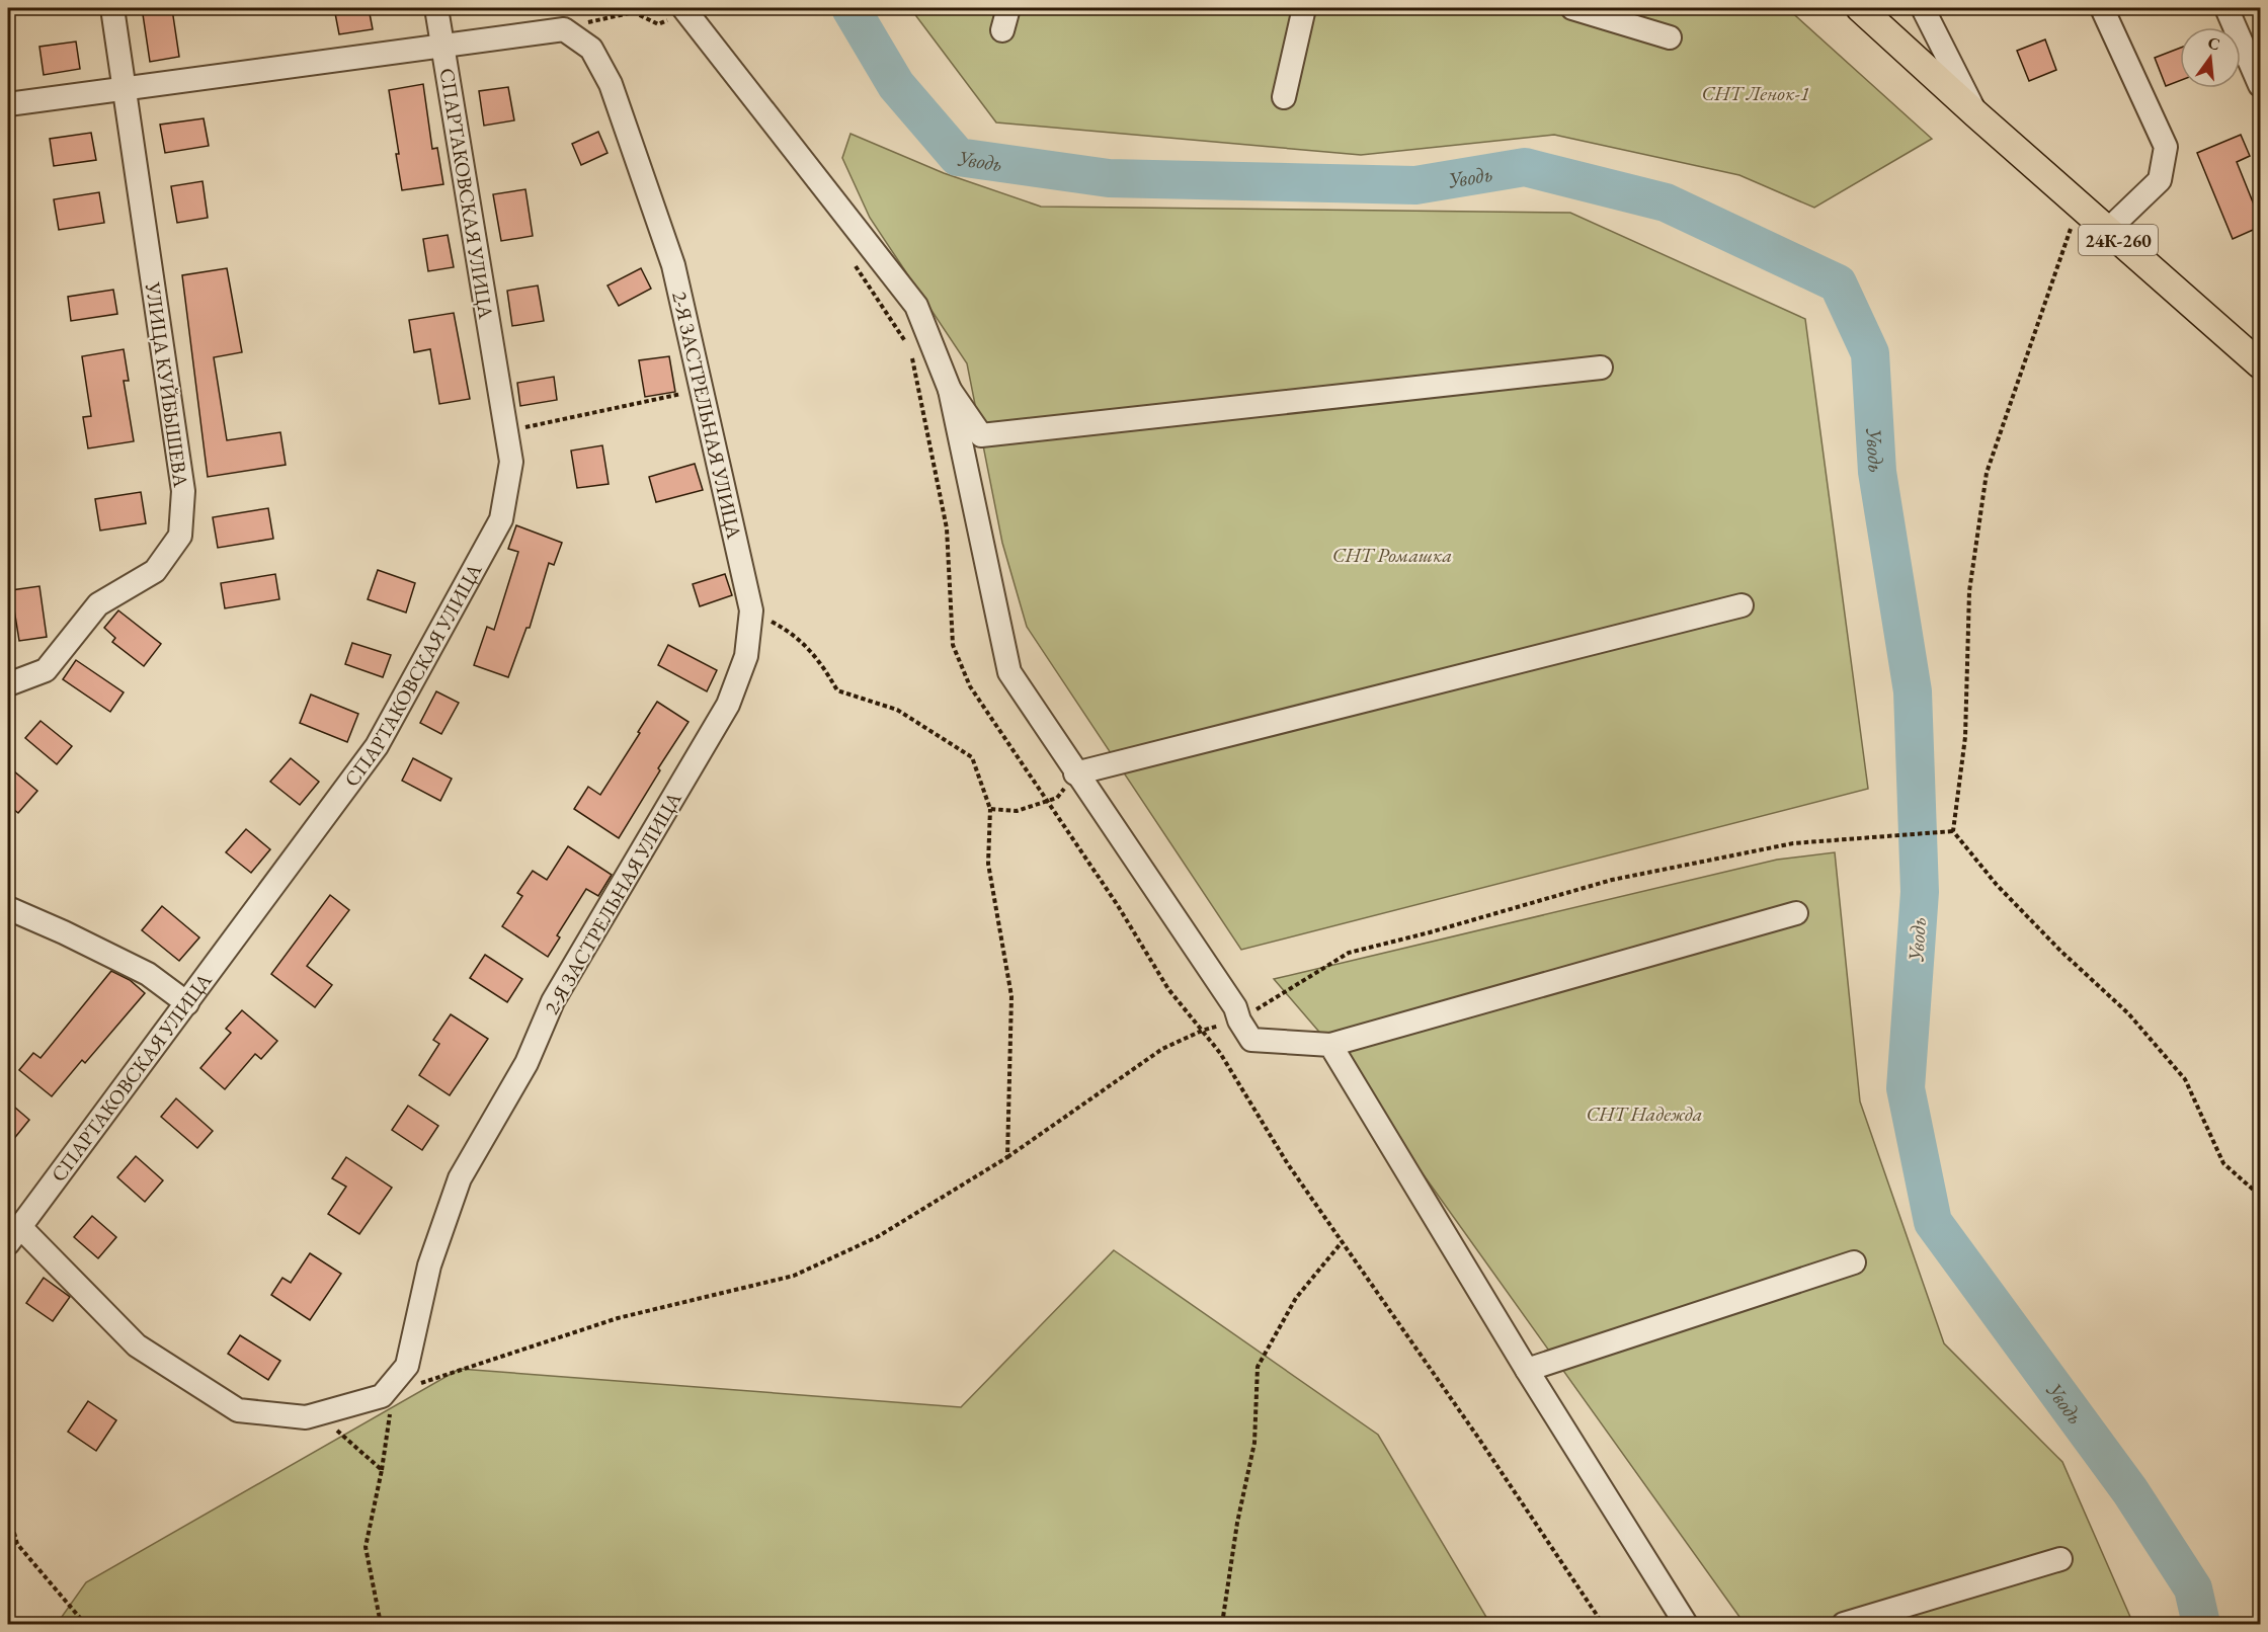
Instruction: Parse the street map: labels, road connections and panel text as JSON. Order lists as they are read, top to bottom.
{
  "streets": {
    "main road": ["24К-260"],
    "street": ["СПАРТАКОВСКАЯ УЛИЦА", "УЛИЦА КУЙБЫШЕВА", "2-Я ЗАСТРЕЛЬНАЯ УЛИЦА"]
  },
  "water": ["Уводь"],
  "parks": ["СНТ Ленок-1", "СНТ Ромашка", "СНТ Надежда"],
  "north": "top"
}
